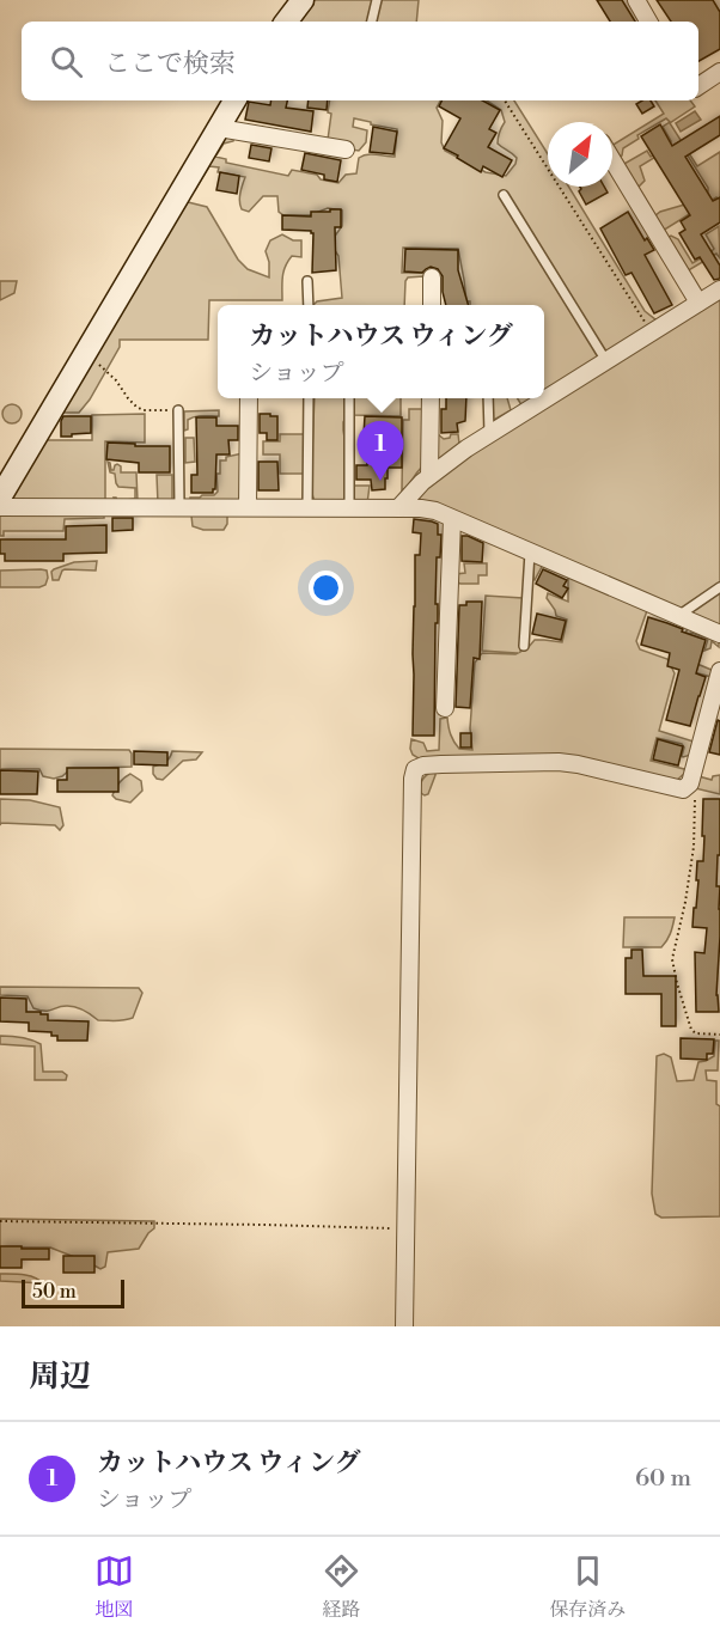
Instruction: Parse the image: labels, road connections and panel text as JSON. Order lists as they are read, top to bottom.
{
  "scale_bar": "50 m",
  "north": "top right",
  "page": {
    "search": "ここで検索",
    "popup": ["カットハウス ウィング", "ショップ"],
    "pins": "1",
    "scale": "50 m",
    "heading": "周辺",
    "list": [
      {
        "mark": "1",
        "name": "カットハウス ウィング",
        "note": "ショップ",
        "value": "60 m"
      }
    ],
    "nav": ["地図", "経路", "保存済み"]
  }
}
